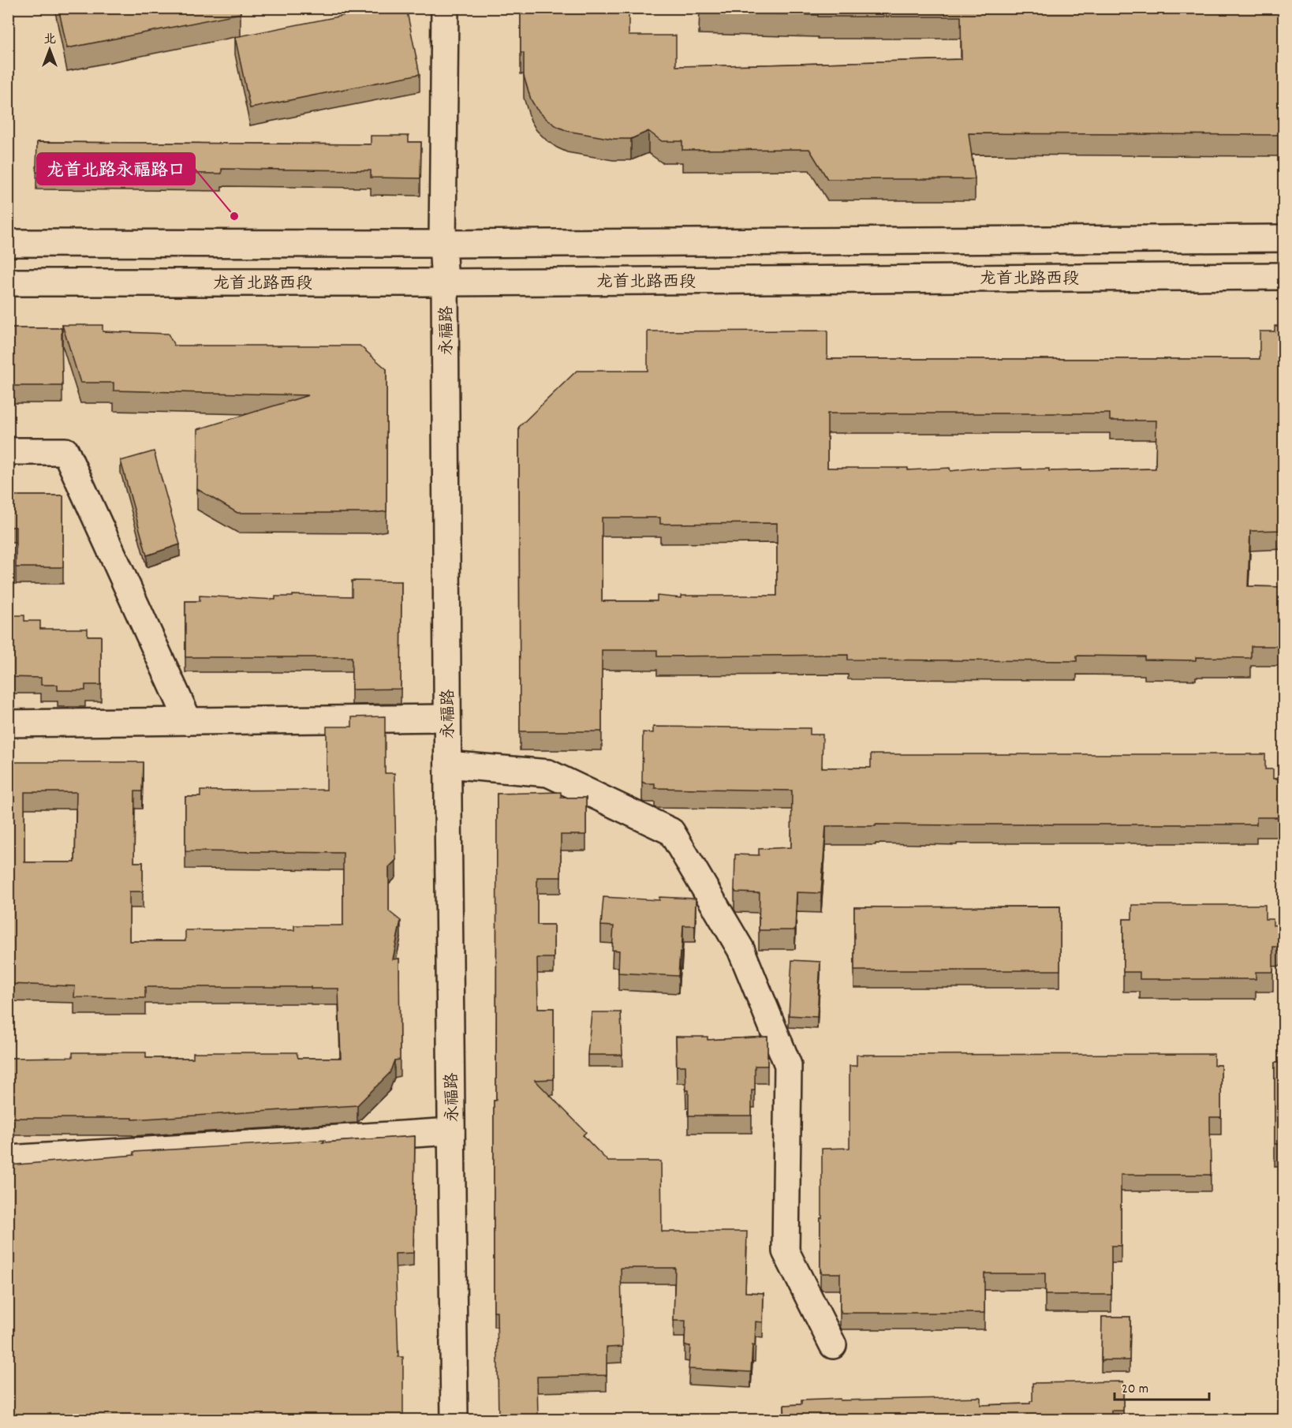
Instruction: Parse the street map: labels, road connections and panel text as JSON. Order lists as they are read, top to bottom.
{
  "streets": {
    "street": ["龙首北路西段", "永福路"]
  },
  "crossings": [
    ["龙首北路西段", "永福路"]
  ],
  "places": ["龙首北路永福路口"],
  "scale_bar": "20 m",
  "north": "top"
}
